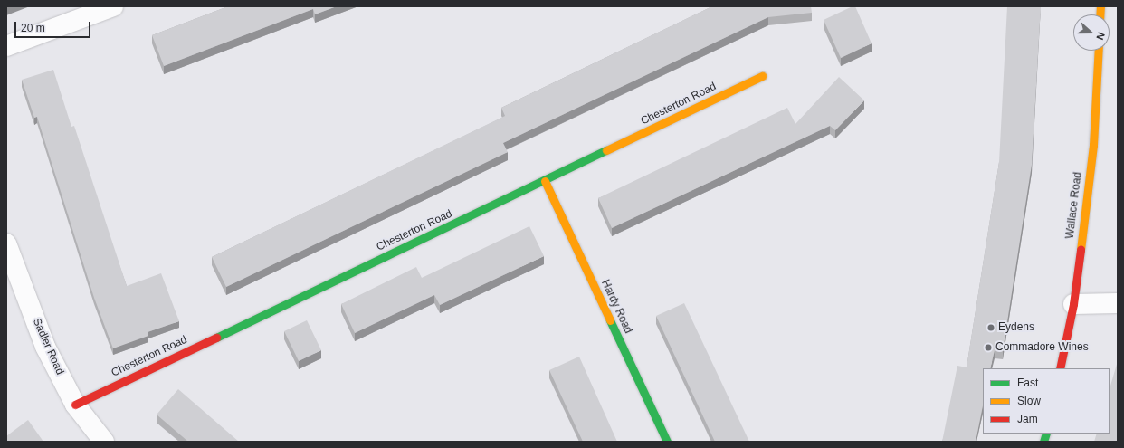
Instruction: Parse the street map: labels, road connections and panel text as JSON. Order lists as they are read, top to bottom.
{
  "streets": {
    "street": [
      "Chesterton Road",
      "Wallace Road",
      "Hardy Road",
      "Sadler Road"
    ]
  },
  "crossings": [
    ["Chesterton Road", "Hardy Road"],
    ["Chesterton Road", "Sadler Road"]
  ],
  "places": ["Eydens", "Commadore Wines"],
  "legend": ["Fast", "Slow", "Jam"],
  "scale_bar": "20 m",
  "north": "right"
}
